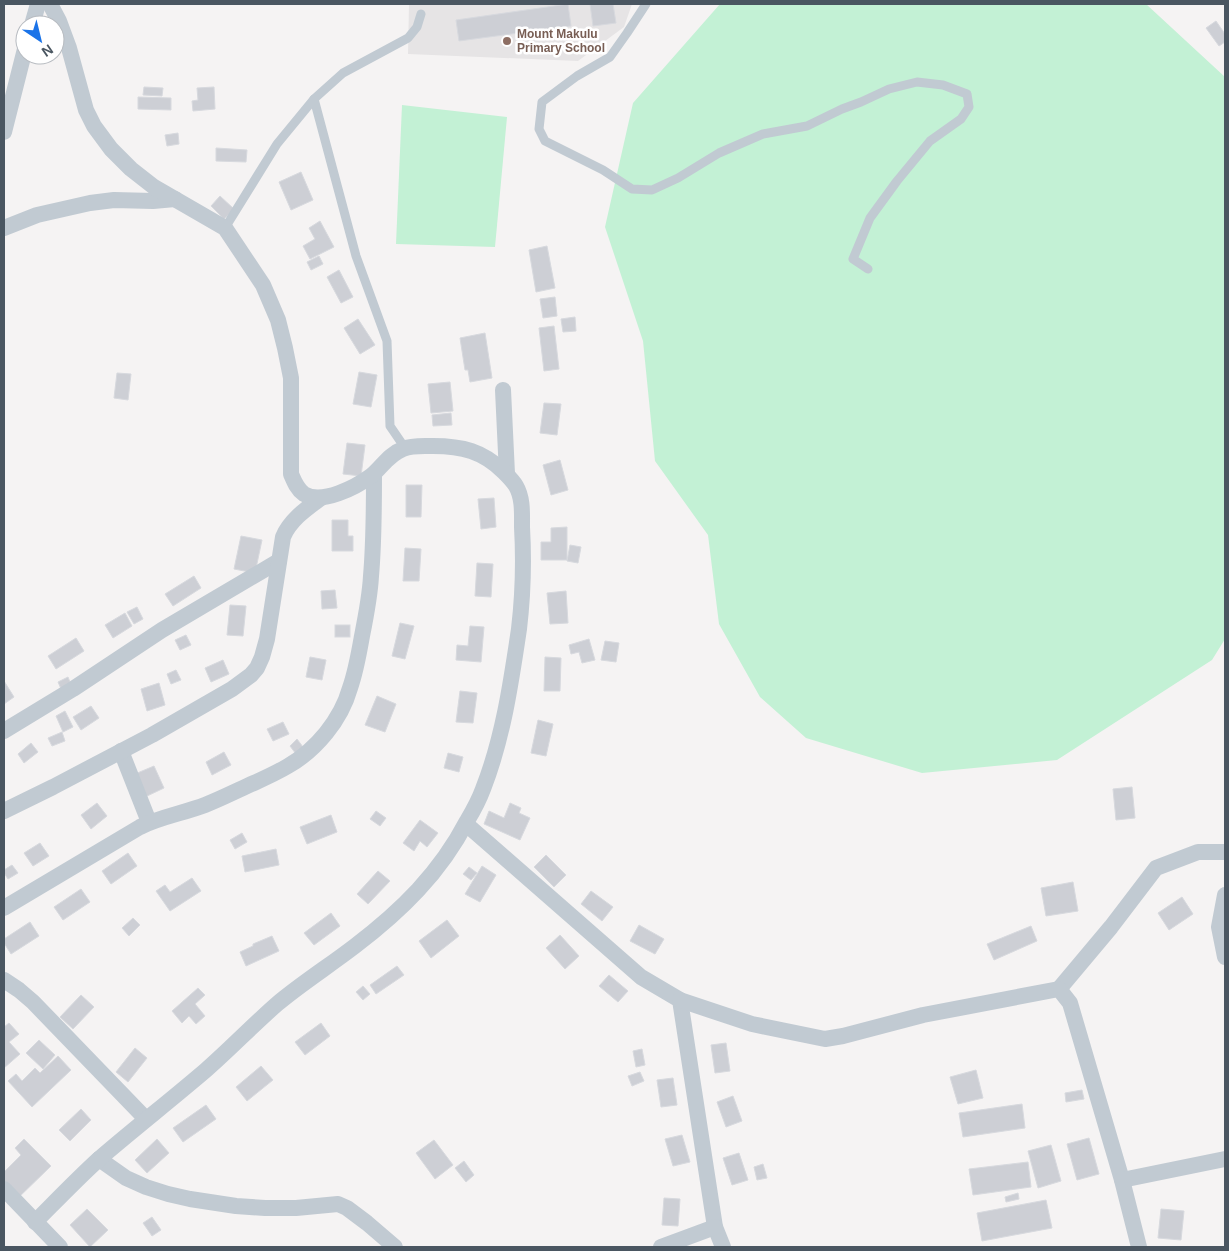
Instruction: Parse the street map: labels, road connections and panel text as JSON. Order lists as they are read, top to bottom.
{
  "places": ["Mount Makulu Primary School"],
  "north": "bottom right"
}
